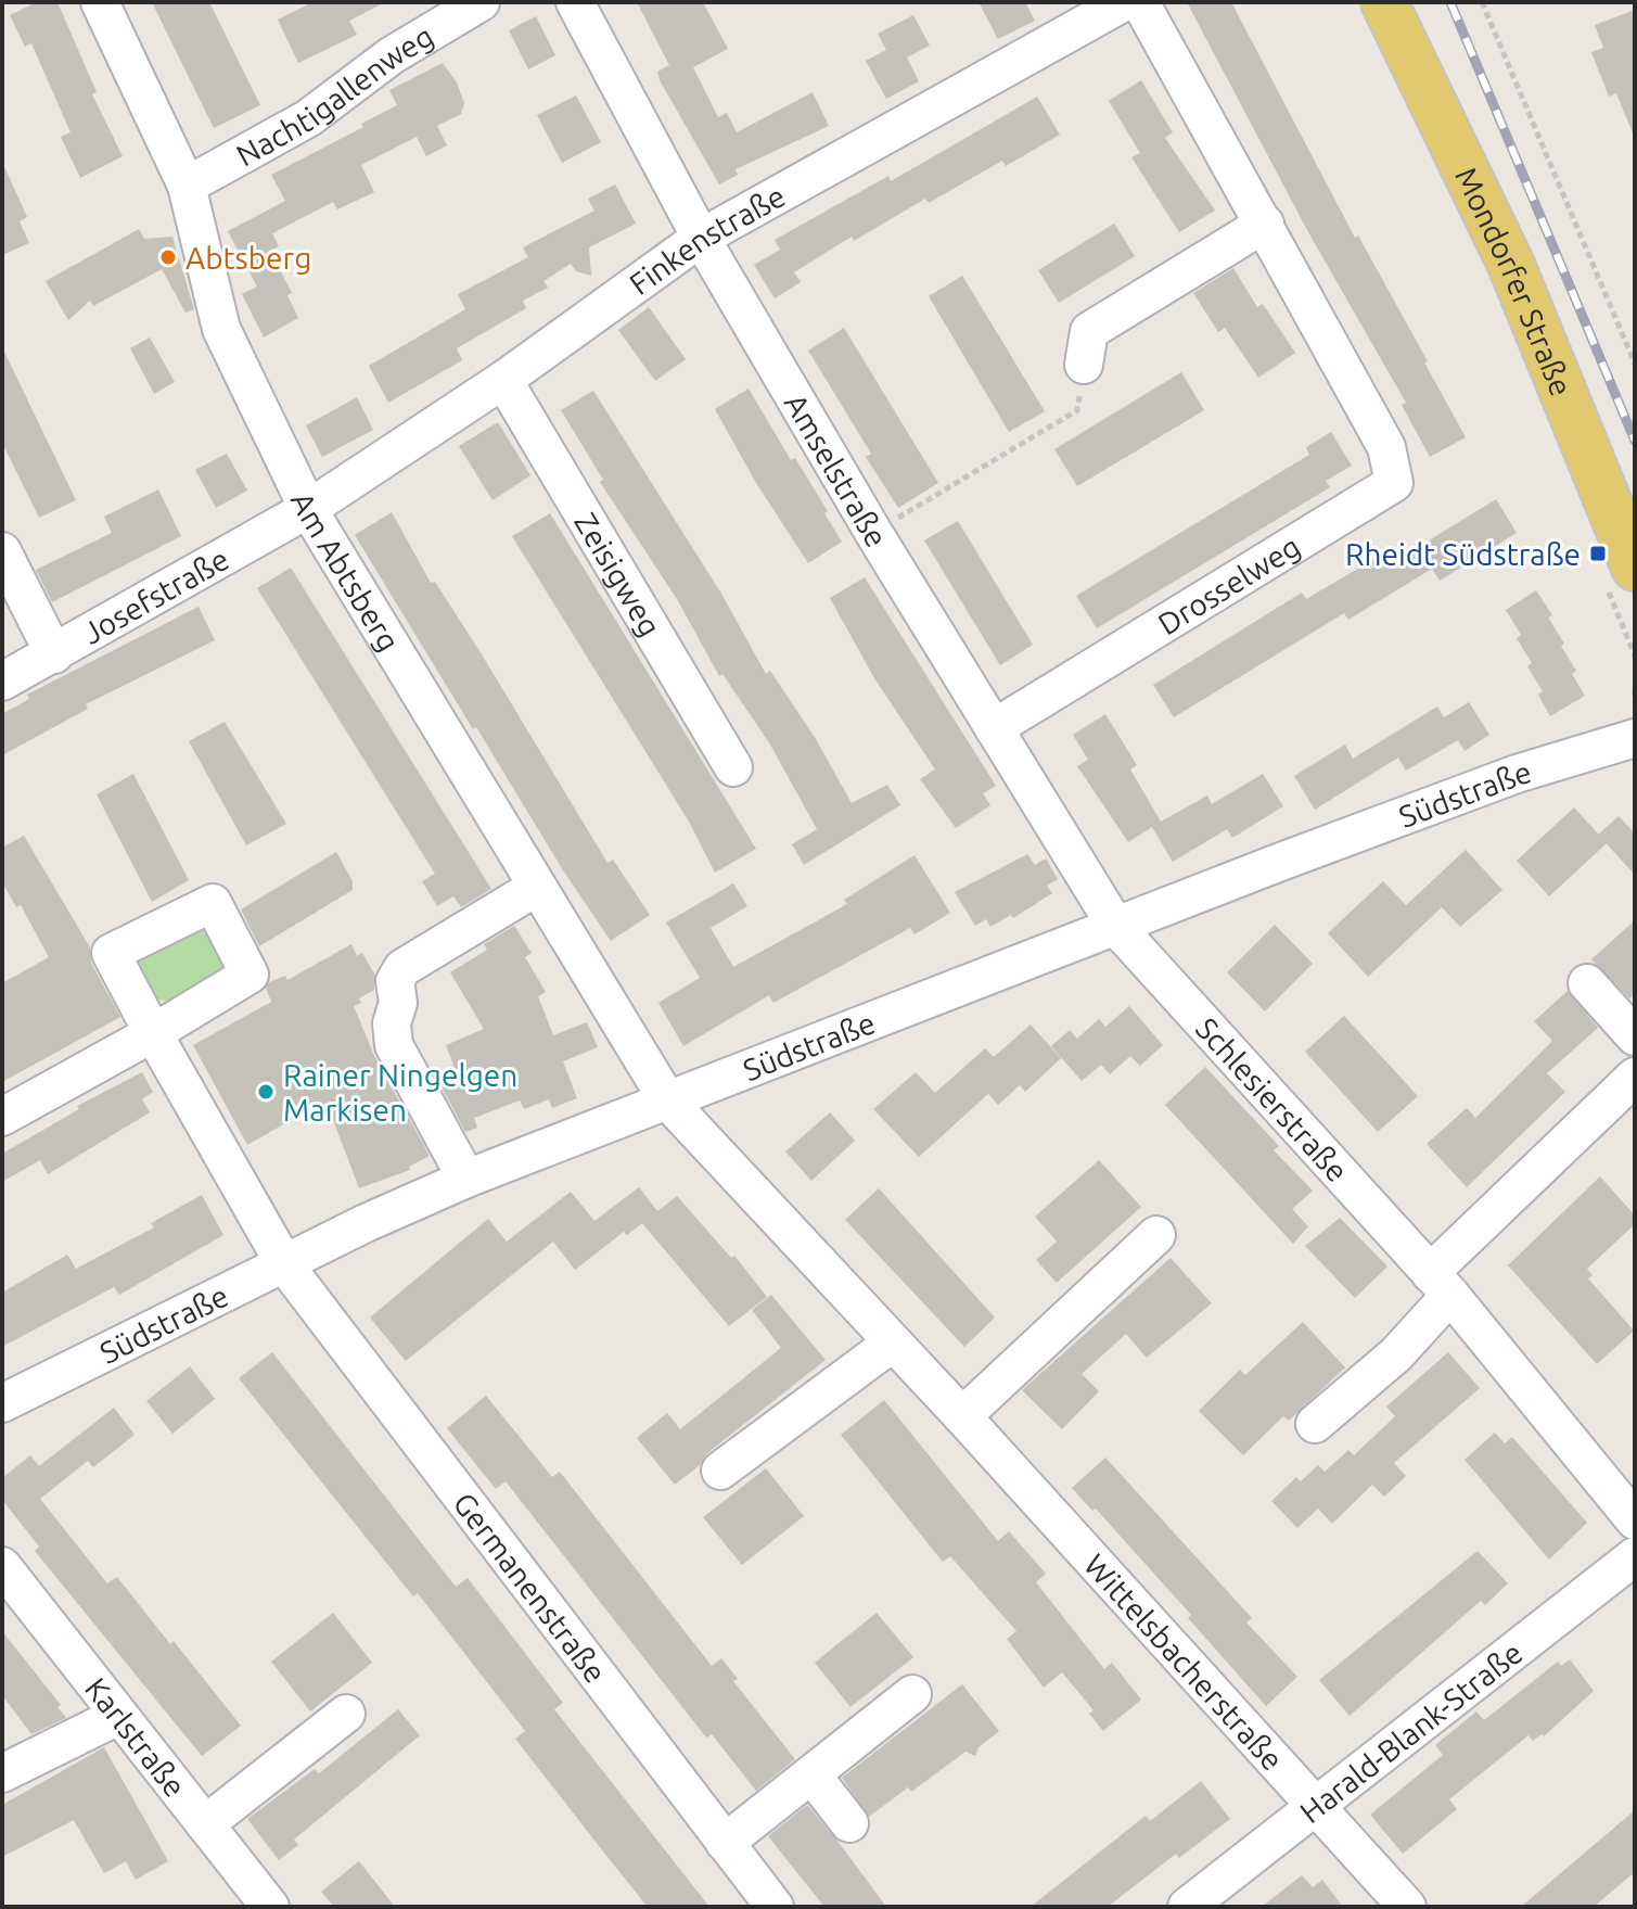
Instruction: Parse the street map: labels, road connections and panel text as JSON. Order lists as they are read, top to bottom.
{
  "streets": {
    "main road": ["Mondorfer Straße"],
    "street": [
      "Nachtigallenweg",
      "Finkenstraße",
      "Amselstraße",
      "Am Abtsberg",
      "Zeisigweg",
      "Drosselweg",
      "Josefstraße",
      "Südstraße",
      "Schlesierstraße",
      "Germanenstraße",
      "Wittelsbacherstraße",
      "Harald-Blank-Straße",
      "Karlstraße"
    ]
  },
  "crossings": [
    ["Nachtigallenweg", "Am Abtsberg"],
    ["Finkenstraße", "Amselstraße"],
    ["Finkenstraße", "Am Abtsberg"],
    ["Finkenstraße", "Zeisigweg"],
    ["Finkenstraße", "Josefstraße"],
    ["Amselstraße", "Drosselweg"],
    ["Amselstraße", "Südstraße"],
    ["Amselstraße", "Schlesierstraße"],
    ["Am Abtsberg", "Josefstraße"],
    ["Am Abtsberg", "Südstraße"],
    ["Am Abtsberg", "Wittelsbacherstraße"],
    ["Südstraße", "Schlesierstraße"],
    ["Südstraße", "Germanenstraße"],
    ["Südstraße", "Wittelsbacherstraße"],
    ["Wittelsbacherstraße", "Harald-Blank-Straße"]
  ],
  "places": {
    "other": ["Abtsberg", "Rainer Ningelgen Markisen"],
    "transit": ["Rheidt Südstraße"]
  }
}
